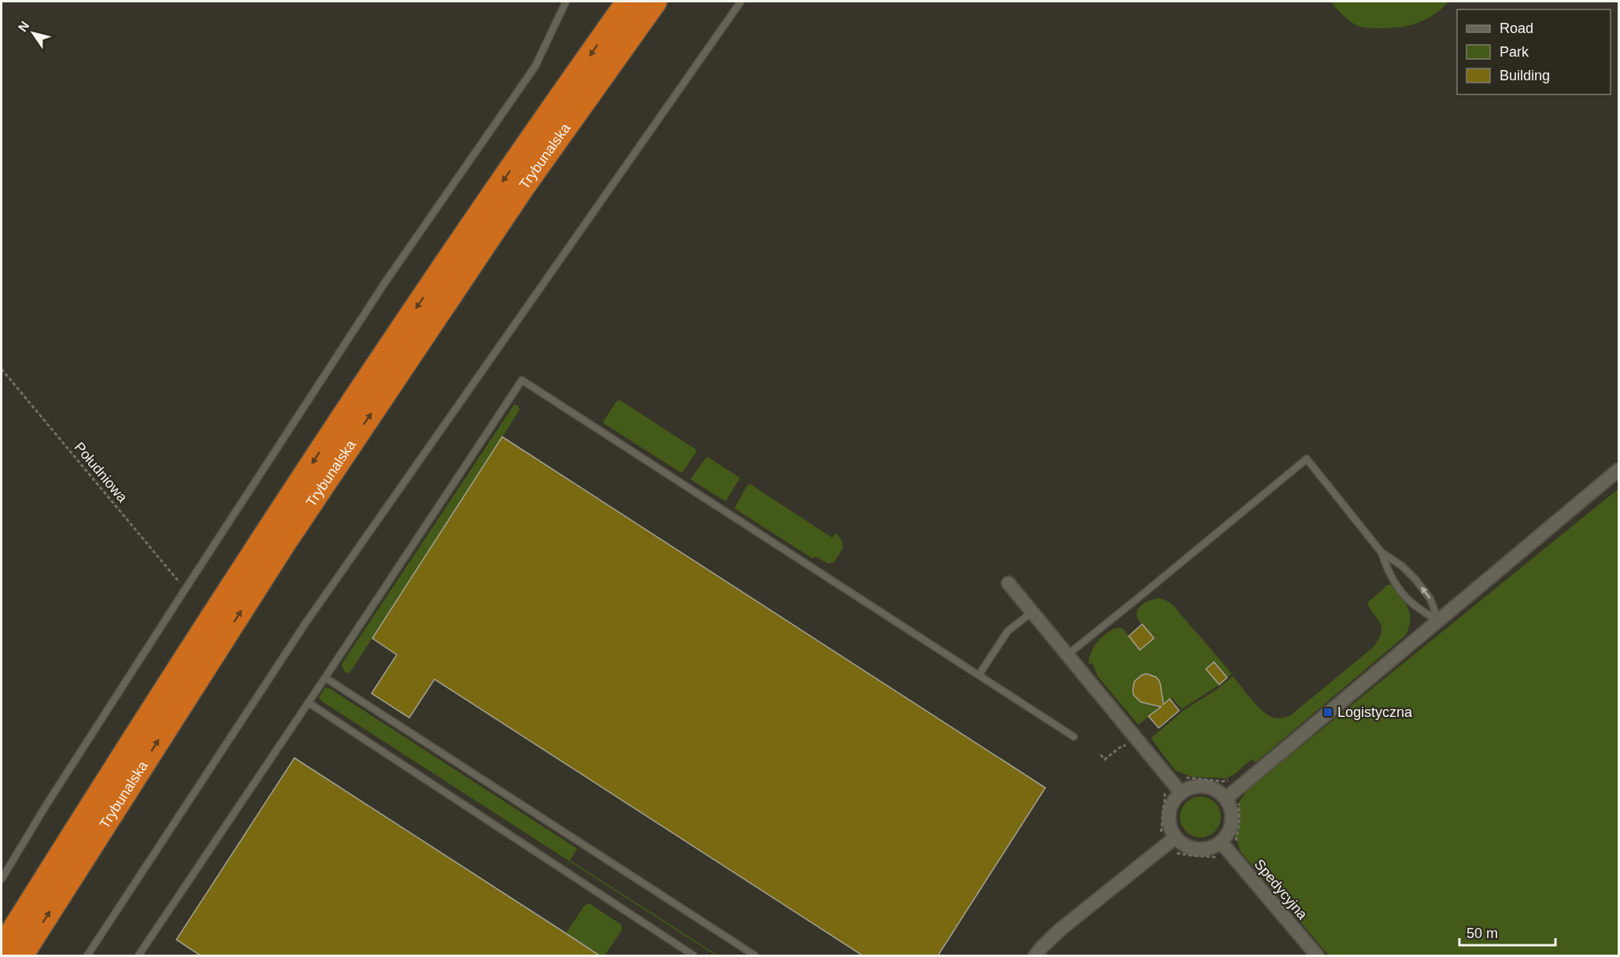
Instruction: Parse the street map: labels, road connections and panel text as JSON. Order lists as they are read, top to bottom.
{
  "streets": {
    "highway": ["Trybunalska"],
    "street": ["Spedycyjna"],
    "path": ["Południowa"]
  },
  "places": {
    "transit": ["Logistyczna"]
  },
  "legend": ["Road", "Park", "Building"],
  "scale_bar": "50 m",
  "north": "top left"
}
